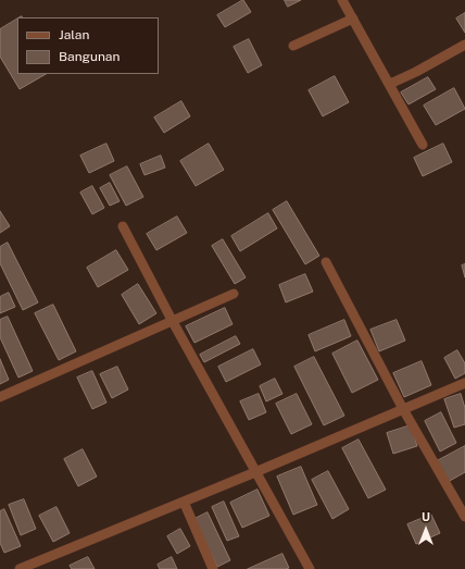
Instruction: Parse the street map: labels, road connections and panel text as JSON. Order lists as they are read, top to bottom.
{
  "legend": ["Jalan", "Bangunan"],
  "north": "top"
}
